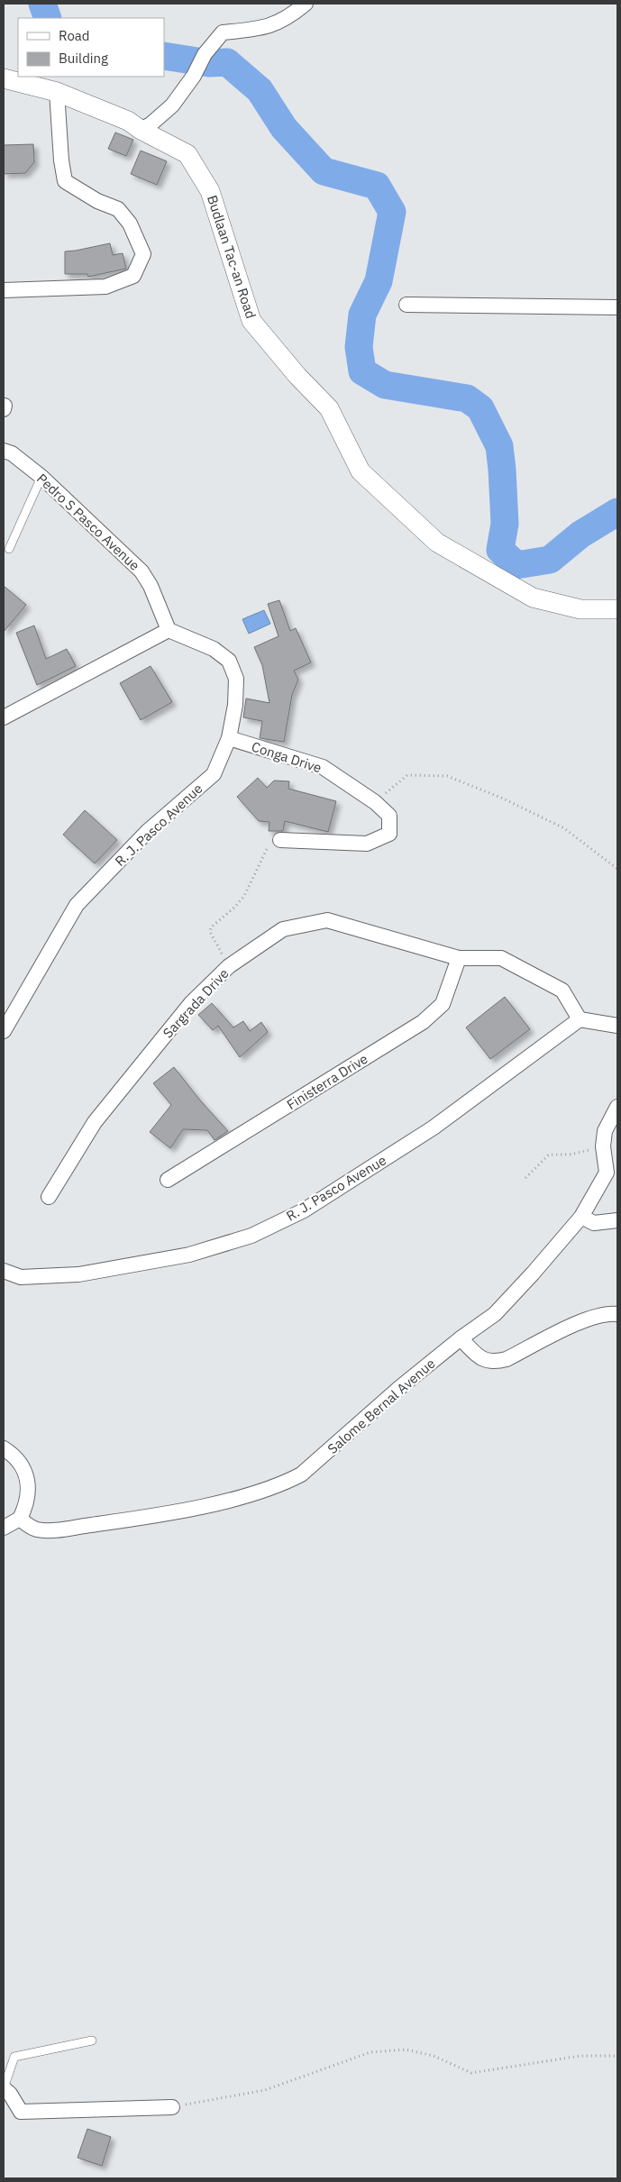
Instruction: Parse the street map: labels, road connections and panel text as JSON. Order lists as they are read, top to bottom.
{
  "streets": {
    "street": [
      "Budlaan Tac-an Road",
      "Pedro S Pasco Avenue",
      "Conga Drive",
      "R. J. Pasco Avenue",
      "Sargrada Drive",
      "Finisterra Drive",
      "Salome Bernal Avenue"
    ]
  },
  "crossings": [
    ["Pedro S Pasco Avenue", "R. J. Pasco Avenue"],
    ["Conga Drive", "R. J. Pasco Avenue"],
    ["R. J. Pasco Avenue", "Sargrada Drive"],
    ["Sargrada Drive", "Finisterra Drive"]
  ],
  "legend": ["Road", "Building"]
}
